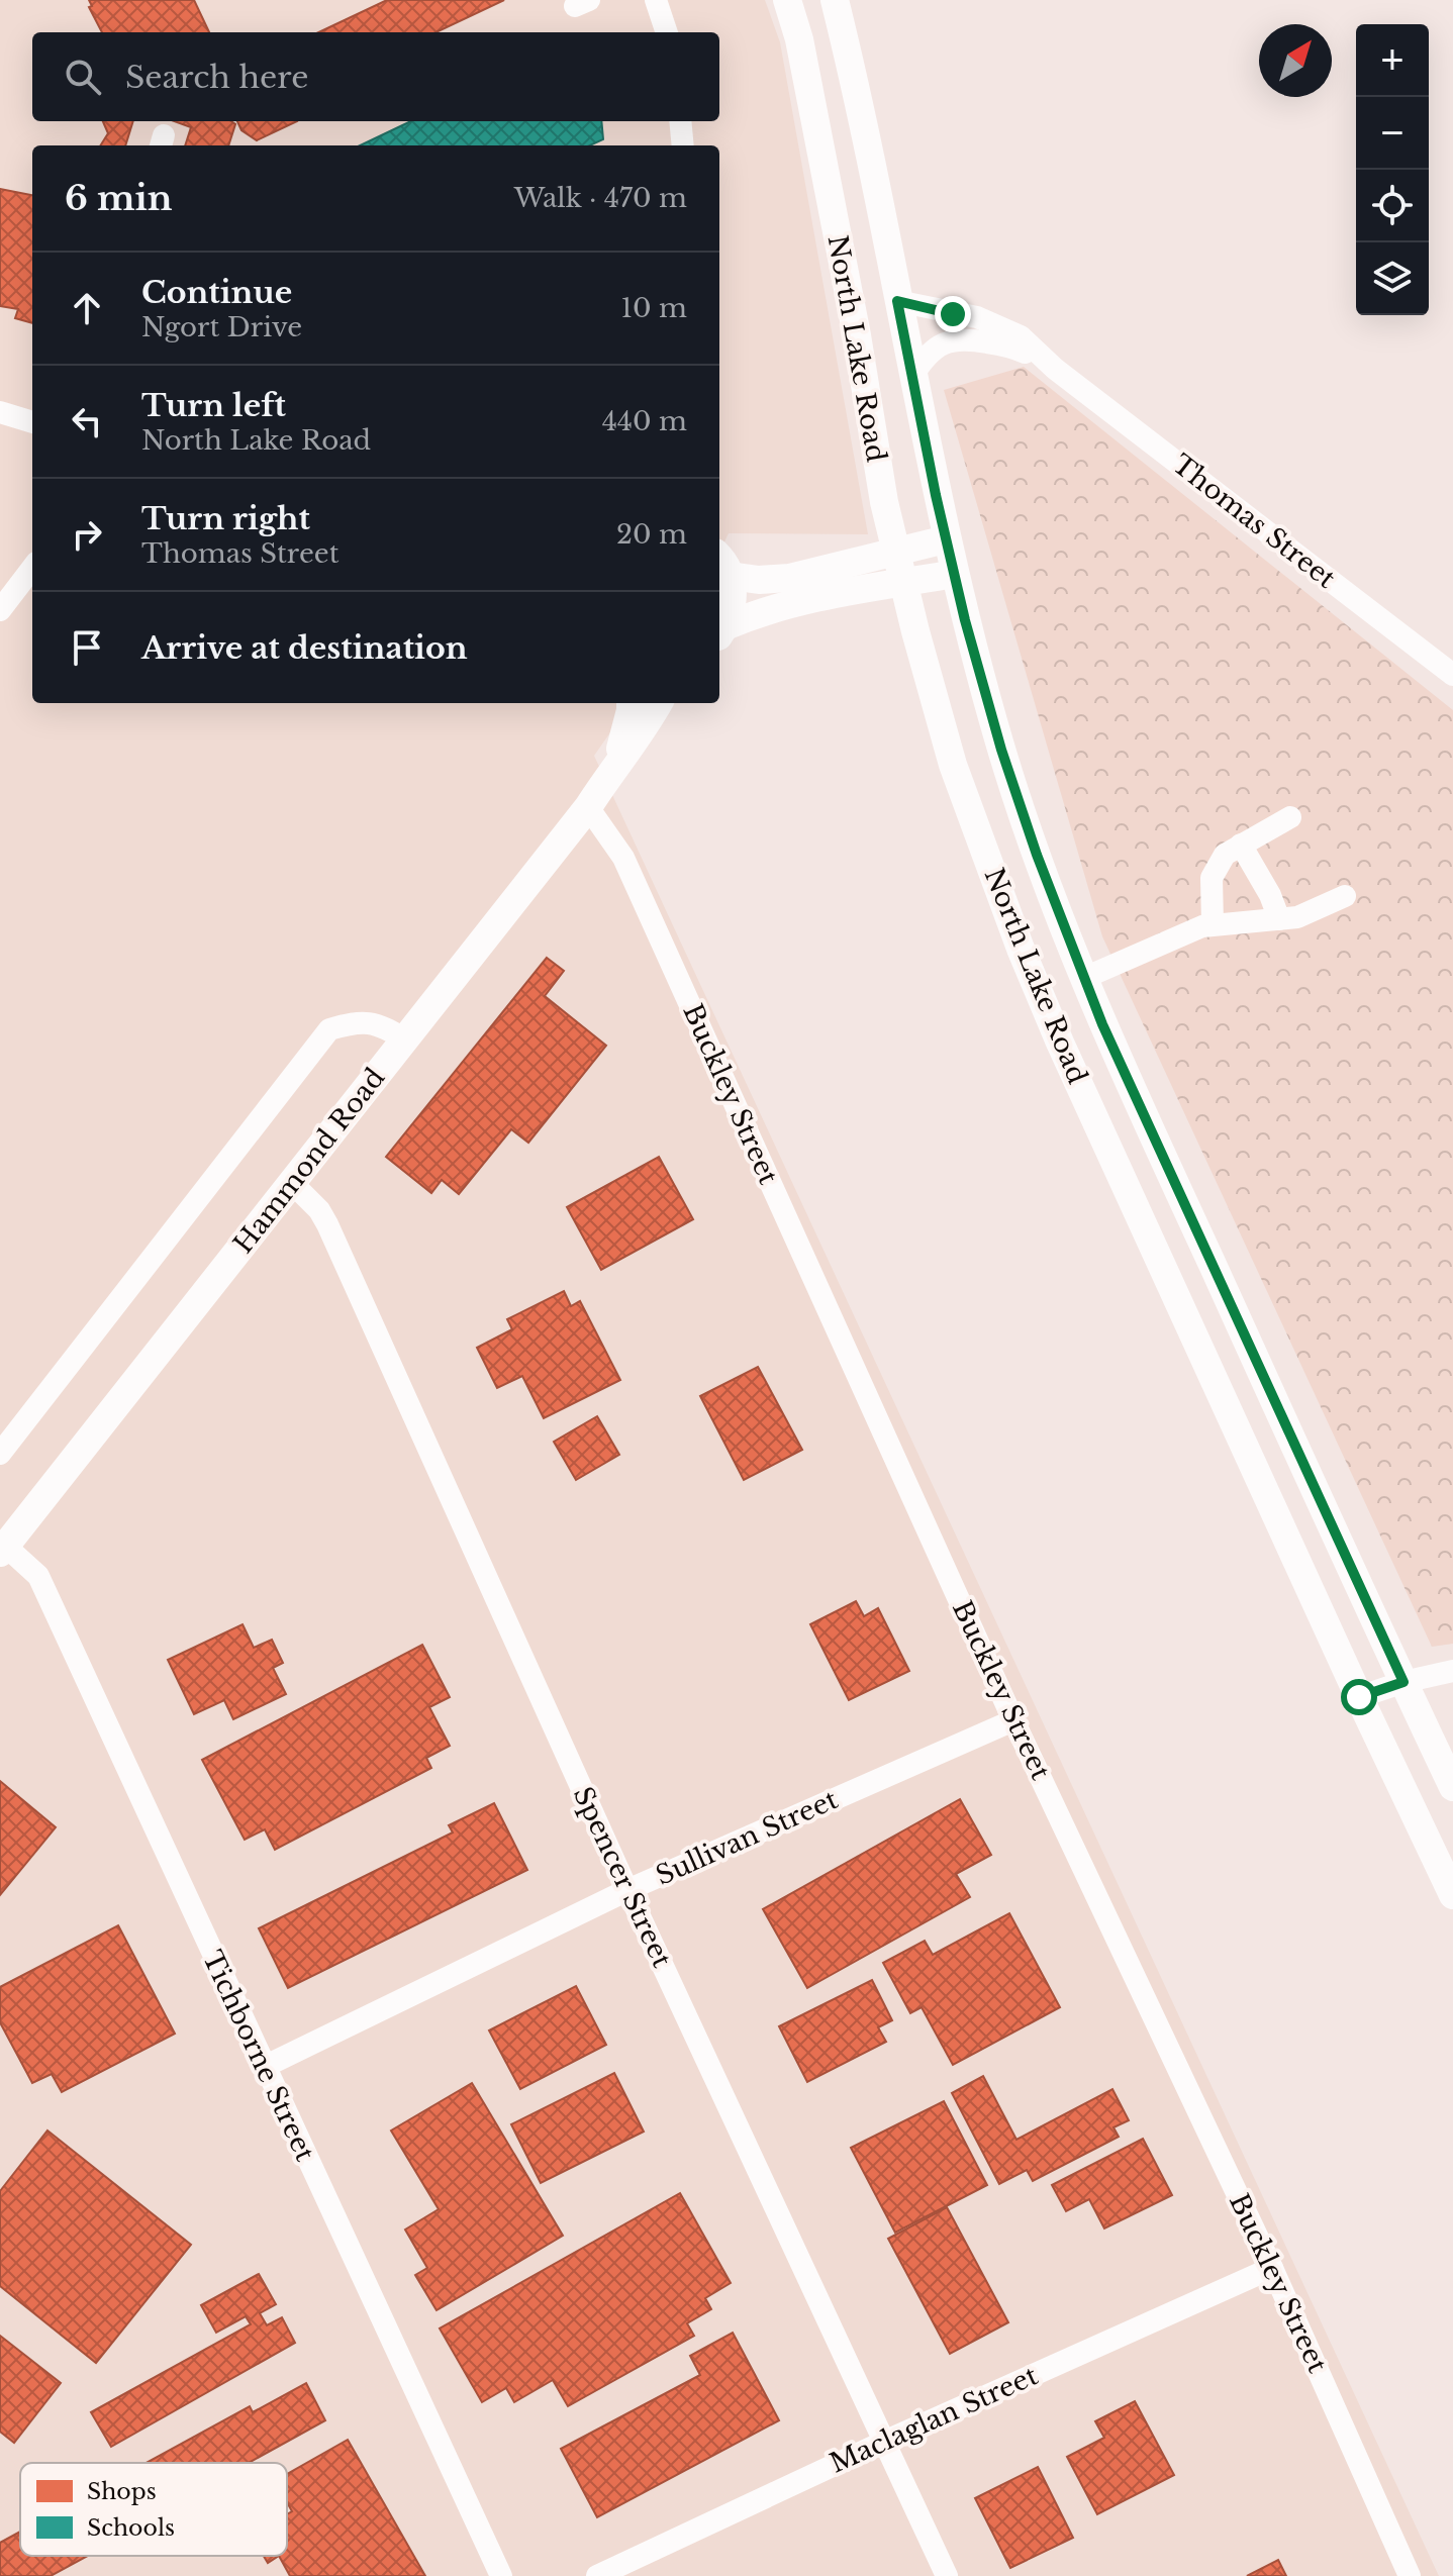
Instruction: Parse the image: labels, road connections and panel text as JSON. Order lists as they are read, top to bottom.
{
  "streets": {
    "main road": ["North Lake Road", "Hammond Road"],
    "street": [
      "Thomas Street",
      "Buckley Street",
      "Sullivan Street",
      "Spencer Street",
      "Tichborne Street",
      "Maclaglan Street"
    ]
  },
  "crossings": [
    ["North Lake Road", "Thomas Street"],
    ["Buckley Street", "Hammond Road"],
    ["Buckley Street", "Sullivan Street"],
    ["Buckley Street", "Maclaglan Street"],
    ["Hammond Road", "Spencer Street"],
    ["Hammond Road", "Tichborne Street"],
    ["Sullivan Street", "Spencer Street"],
    ["Sullivan Street", "Tichborne Street"],
    ["Spencer Street", "Maclaglan Street"]
  ],
  "legend": ["Shops", "Schools"],
  "north": "top right",
  "page": {
    "map_buttons": ["+", "−"],
    "search": "Search here",
    "heading": ["6 min", "Walk · 470 m"],
    "list": [
      ["Continue", "Ngort Drive", "10 m"],
      ["Turn left", "North Lake Road", "440 m"],
      ["Turn right", "Thomas Street", "20 m"],
      "Arrive at destination"
    ]
  }
}
